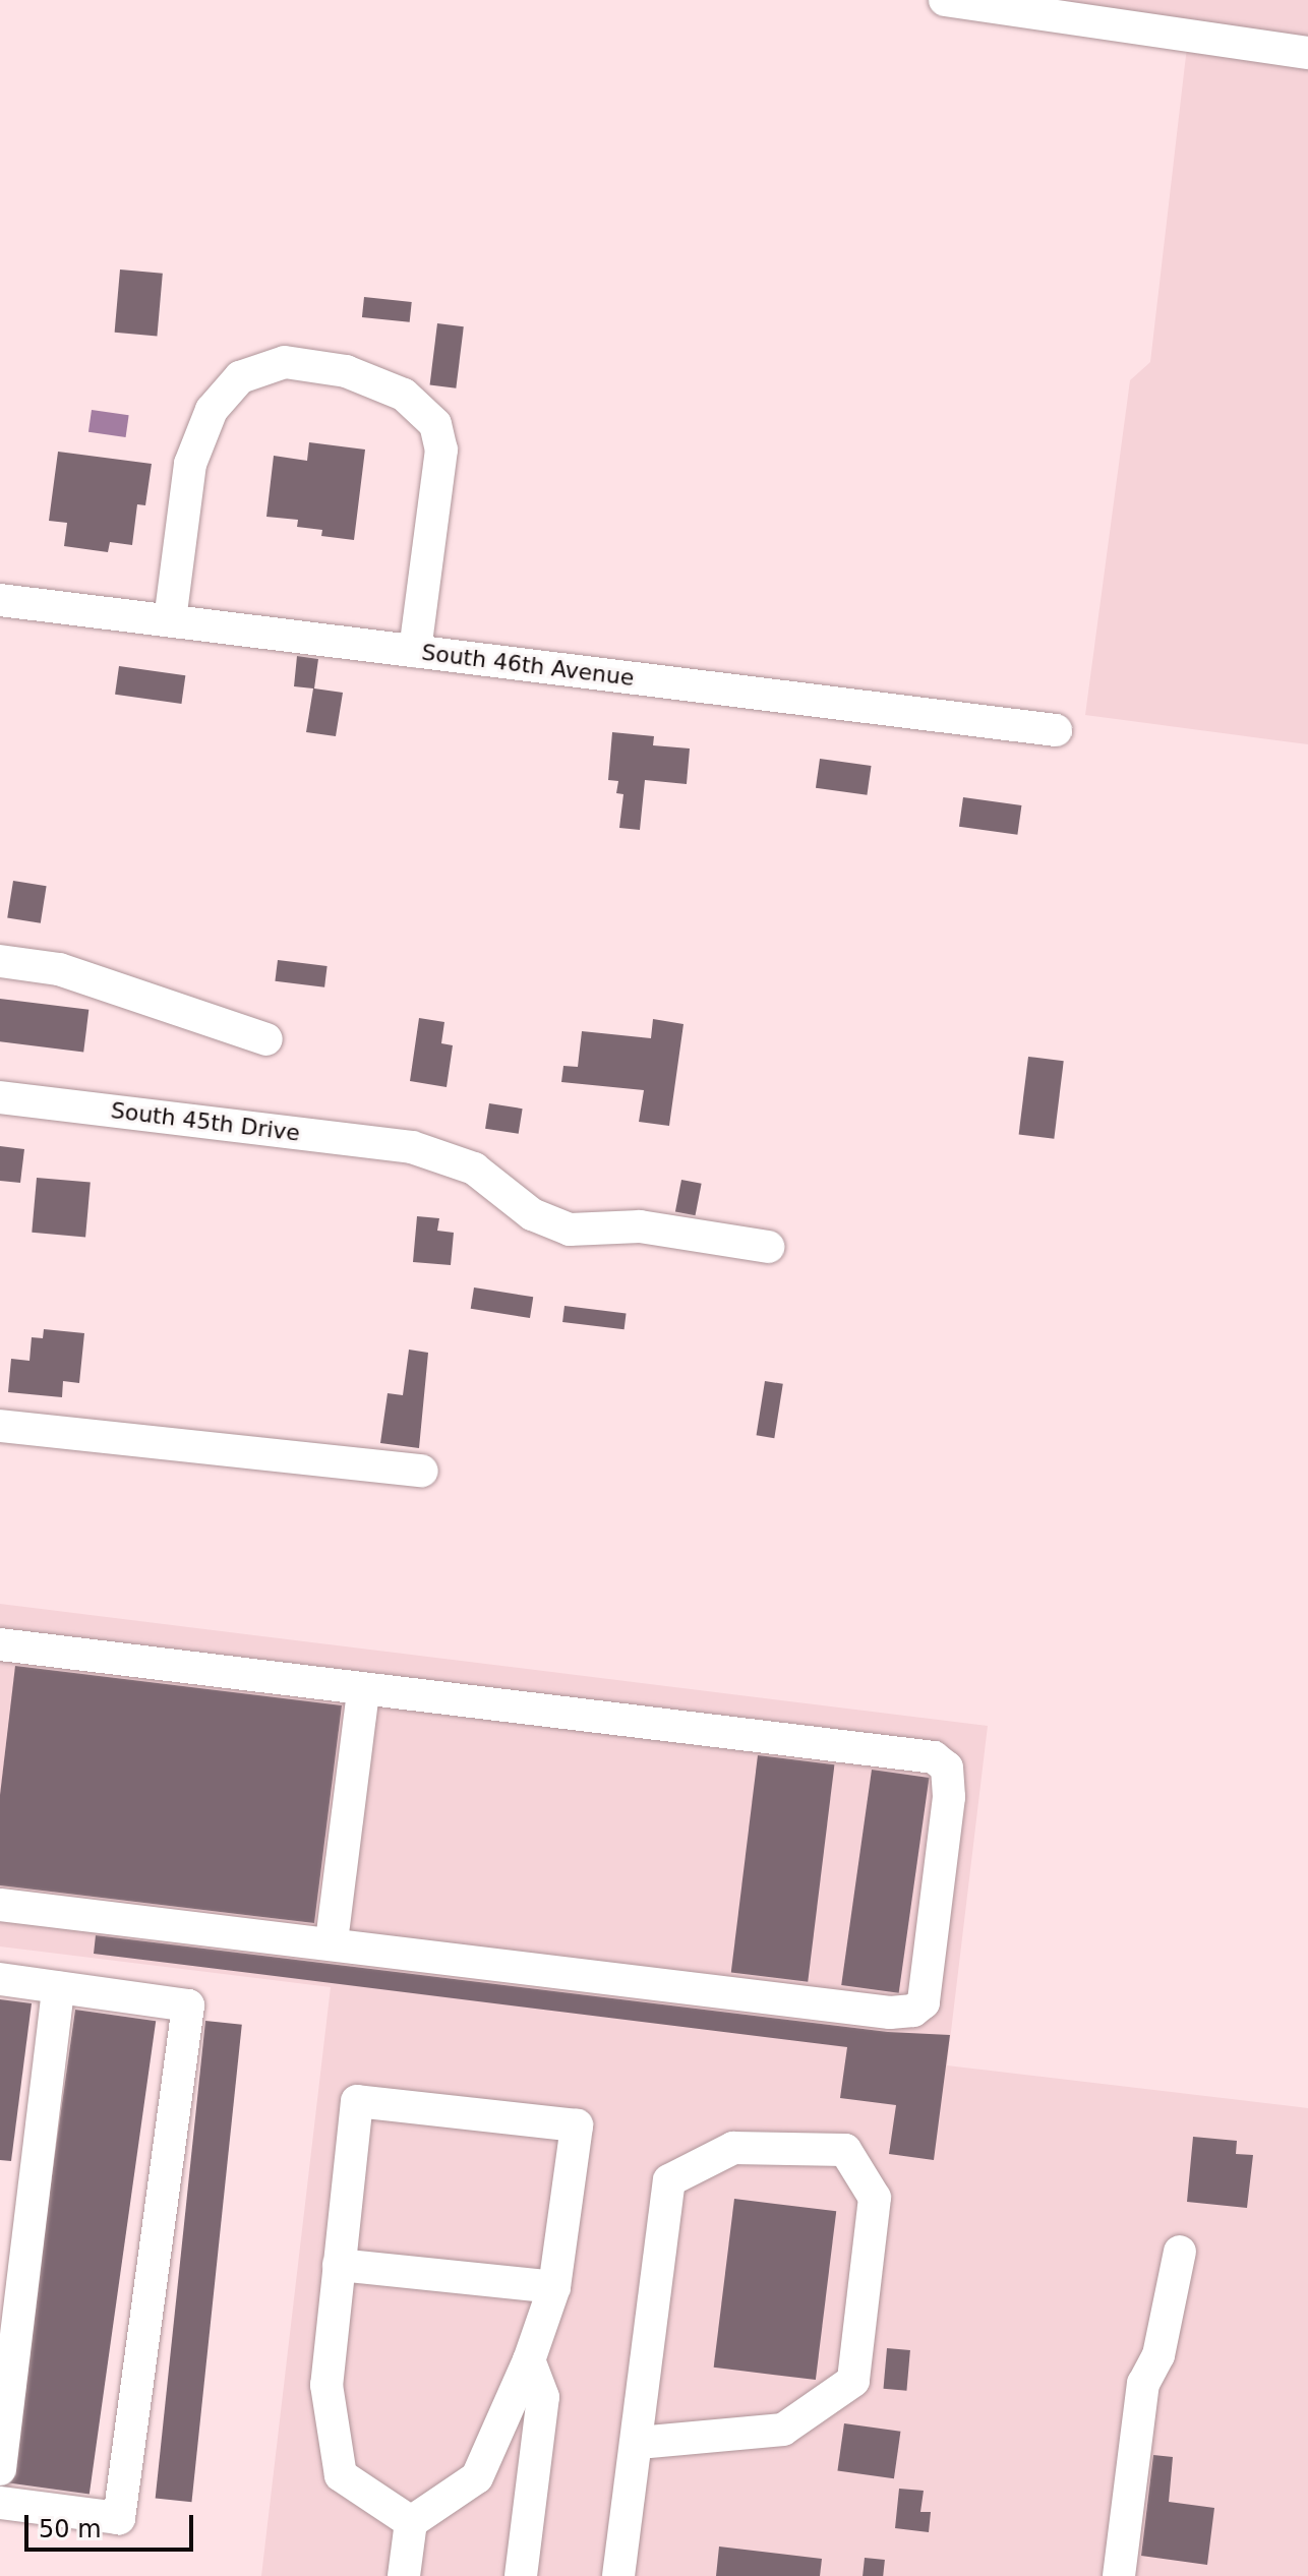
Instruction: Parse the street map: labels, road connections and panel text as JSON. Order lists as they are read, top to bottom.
{
  "streets": {
    "street": ["South 46th Avenue", "South 45th Drive"]
  },
  "scale_bar": "50 m"
}
